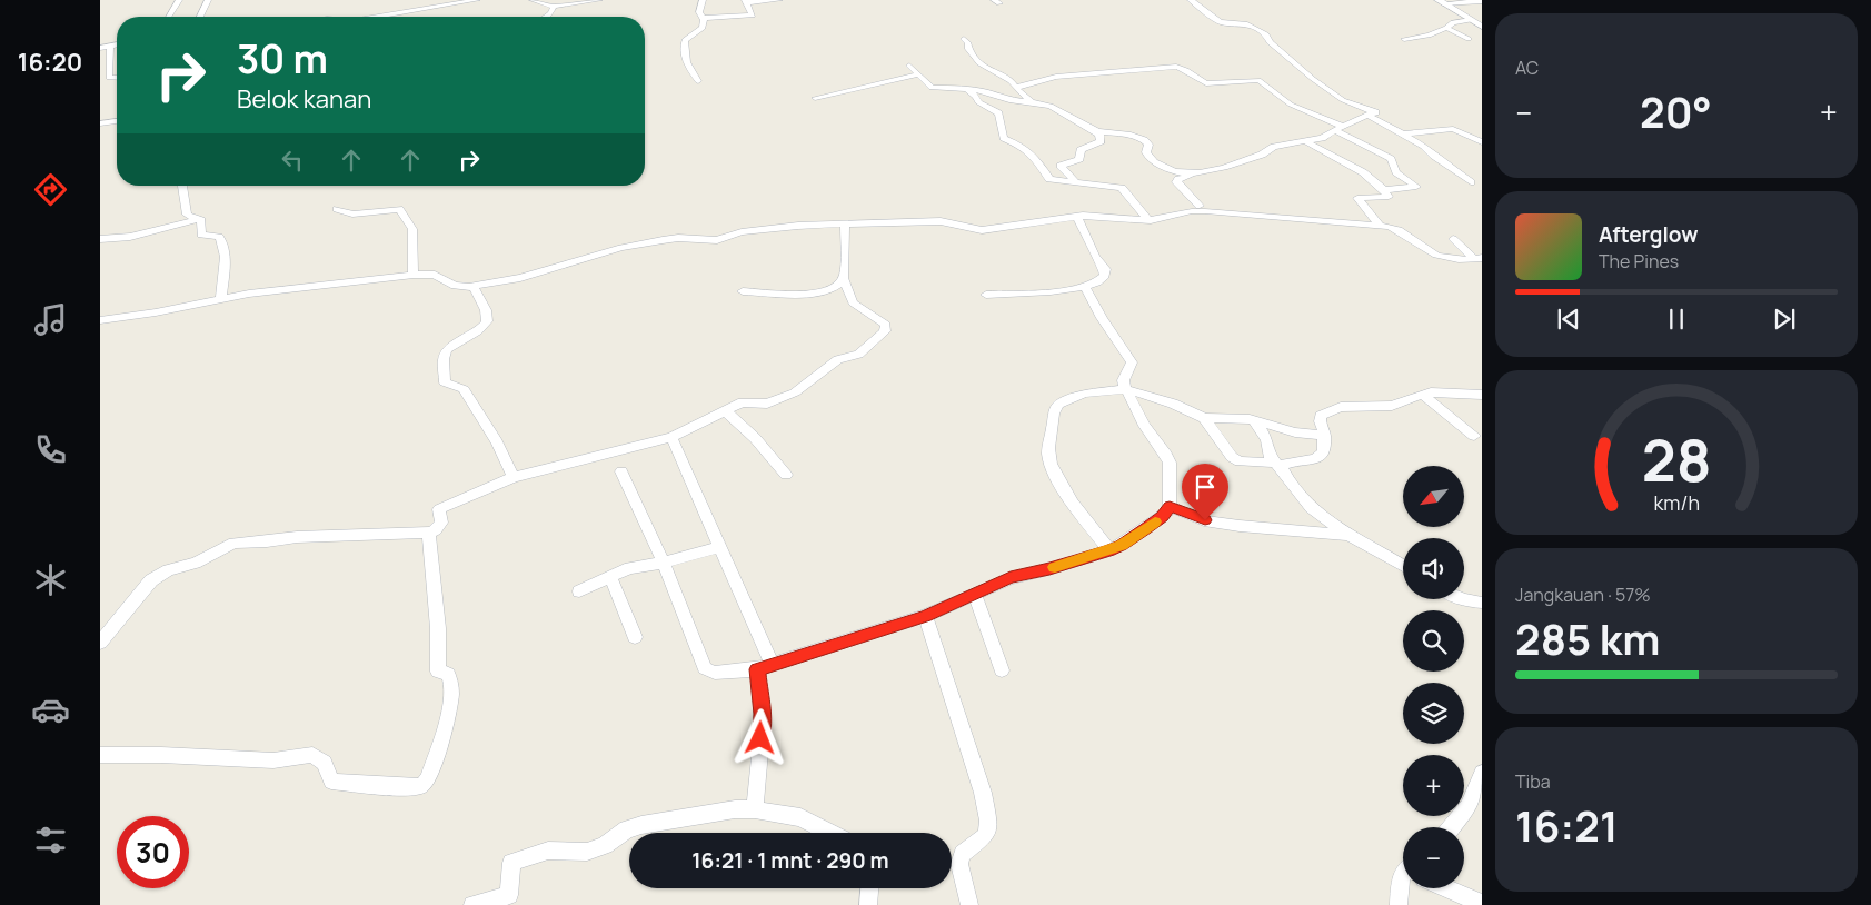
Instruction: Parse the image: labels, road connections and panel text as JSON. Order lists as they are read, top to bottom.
{
  "north": "bottom left",
  "page": {
    "tabs": "16:20",
    "tile": [
      "AC",
      ["Jangkauan · 57%", "285 km"],
      ["Tiba", "16:21"]
    ],
    "turn": ["30 m", "Belok kanan"],
    "heat": ["−", "20°", "+"],
    "song": ["Afterglow", "The Pines"],
    "map_buttons": ["+", "−"],
    "limit": "30",
    "trip": "16:21 · 1 mnt · 290 m",
    "gauge": ["28", "km/h"]
  }
}
